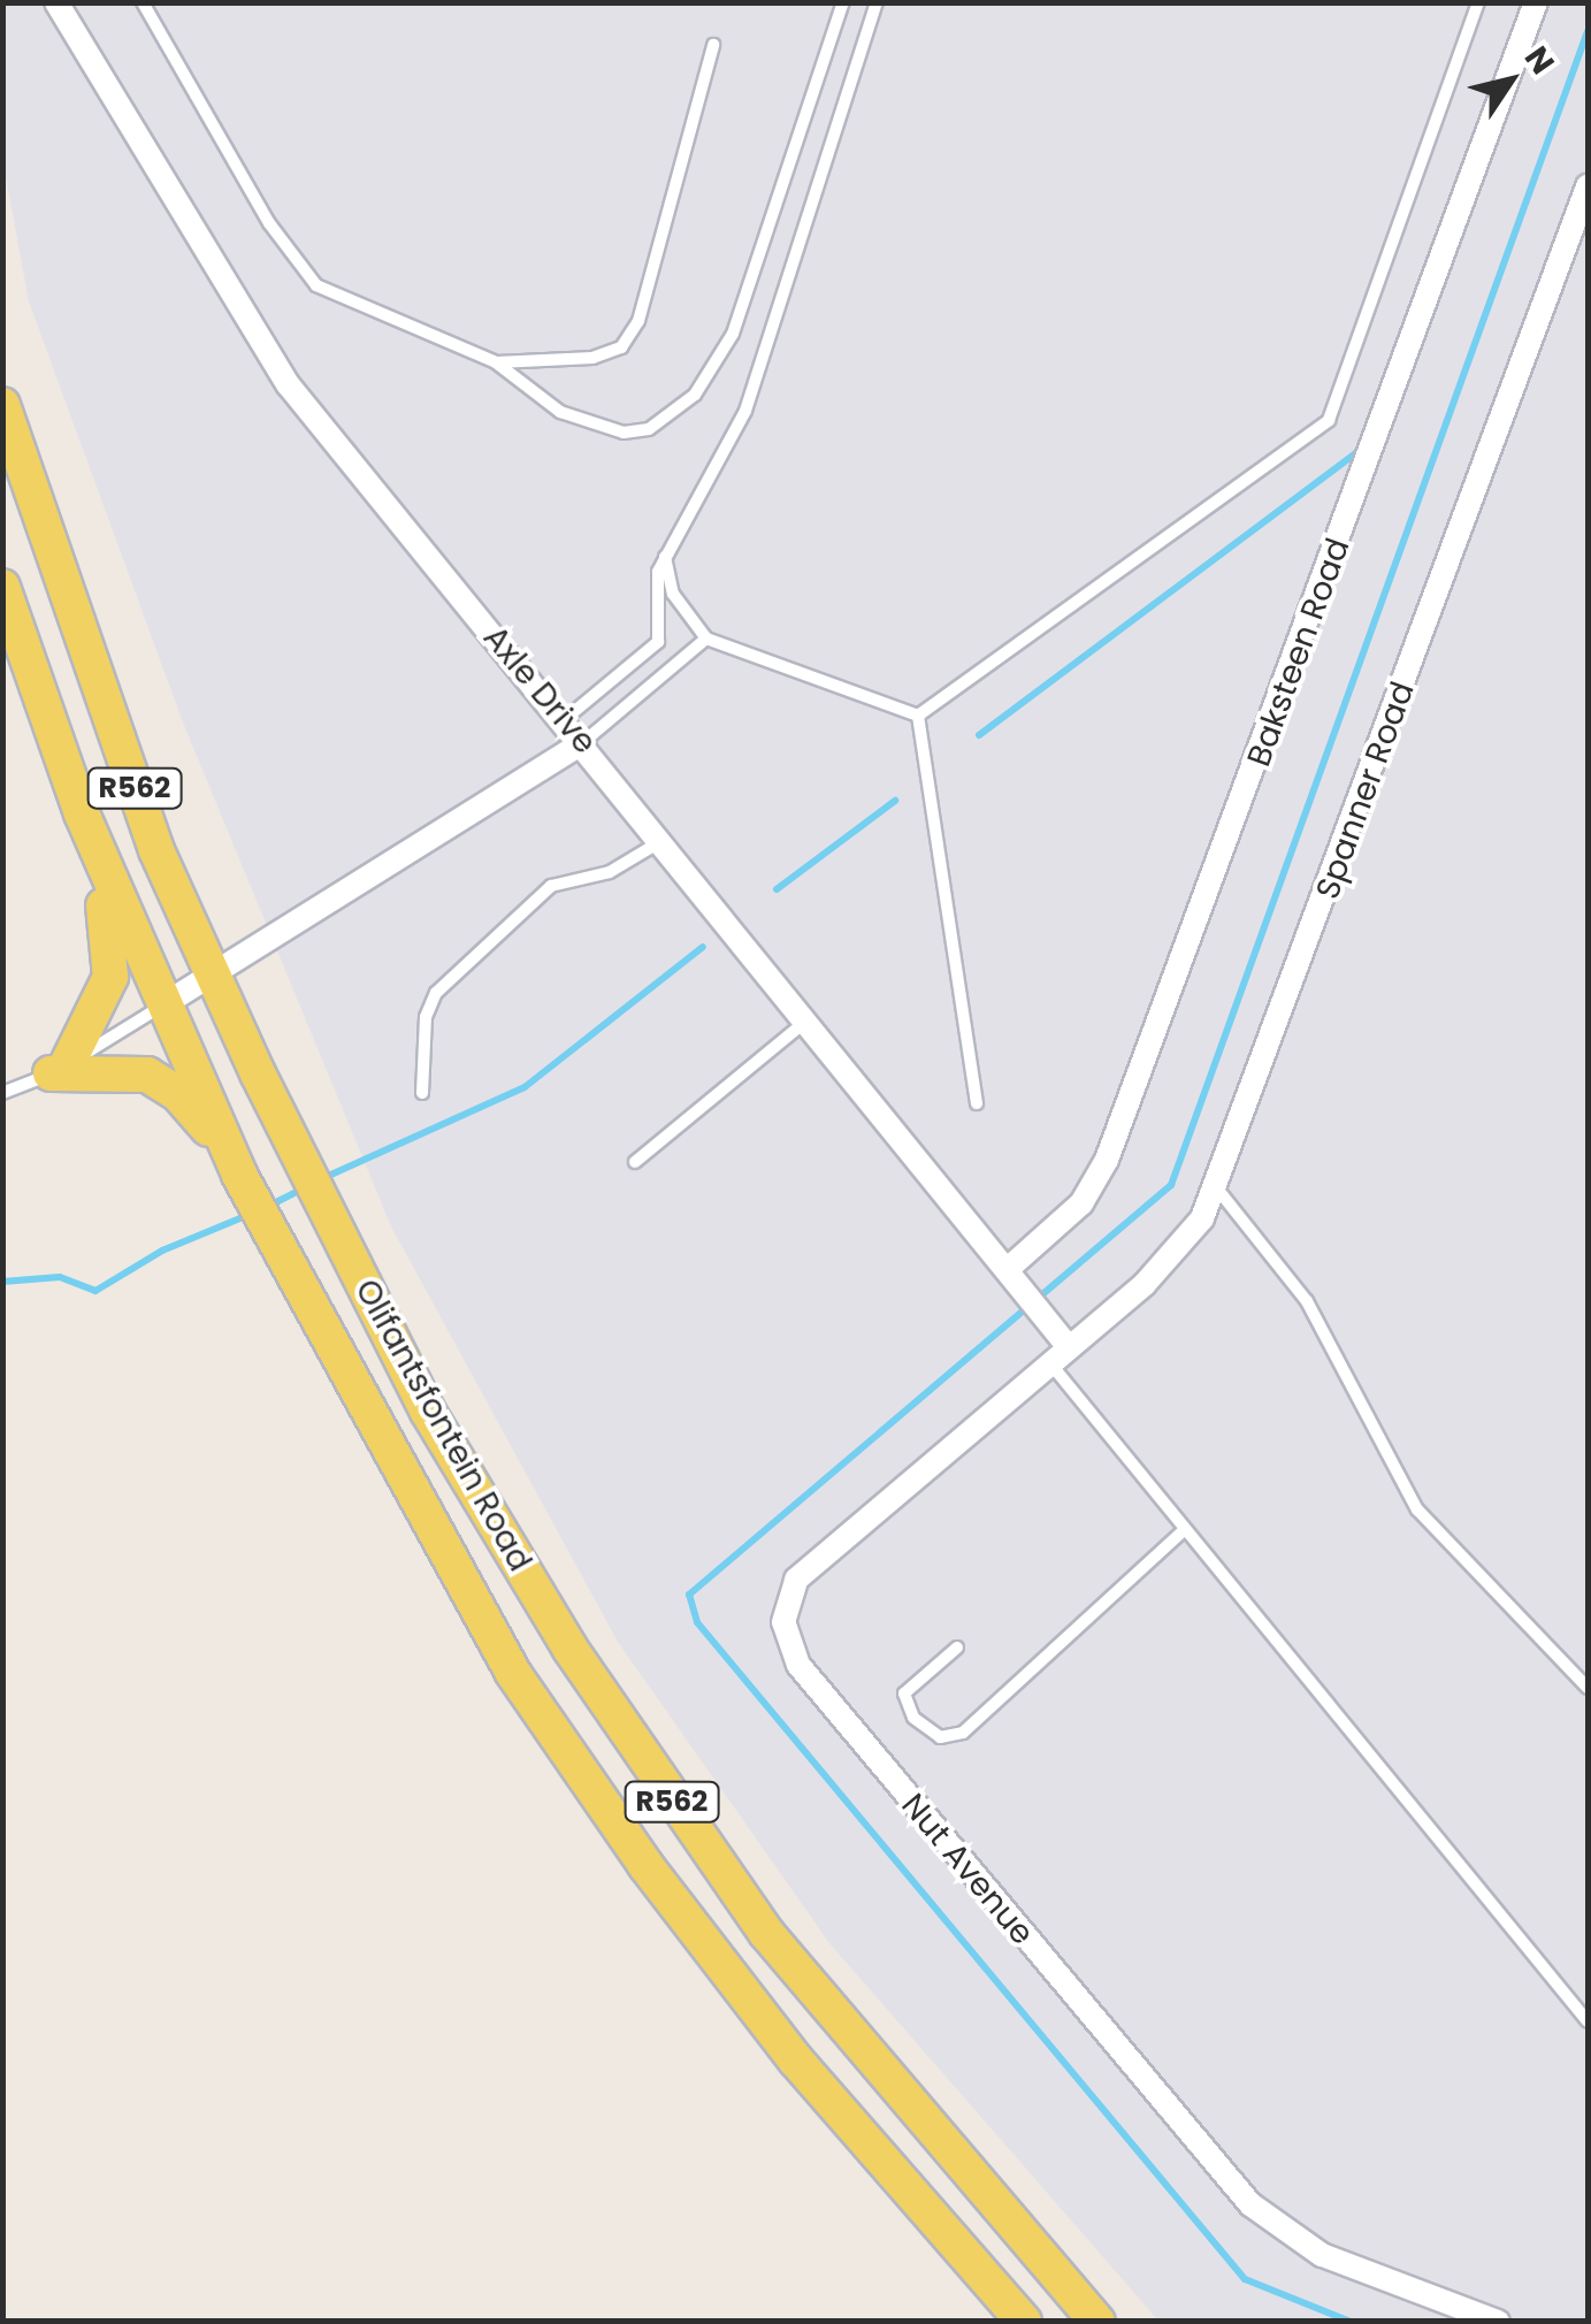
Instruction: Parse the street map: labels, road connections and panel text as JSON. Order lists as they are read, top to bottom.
{
  "streets": {
    "main road": ["R562", "Olifantsfontein Road"],
    "street": [
      "Baksteen Road",
      "Axle Drive",
      "Spanner Road",
      "Nut Avenue"
    ]
  },
  "crossings": [
    ["Baksteen Road", "Axle Drive"],
    ["Axle Drive", "Spanner Road"],
    ["Axle Drive", "Nut Avenue"],
    ["Spanner Road", "Nut Avenue"]
  ],
  "north": "top right"
}
